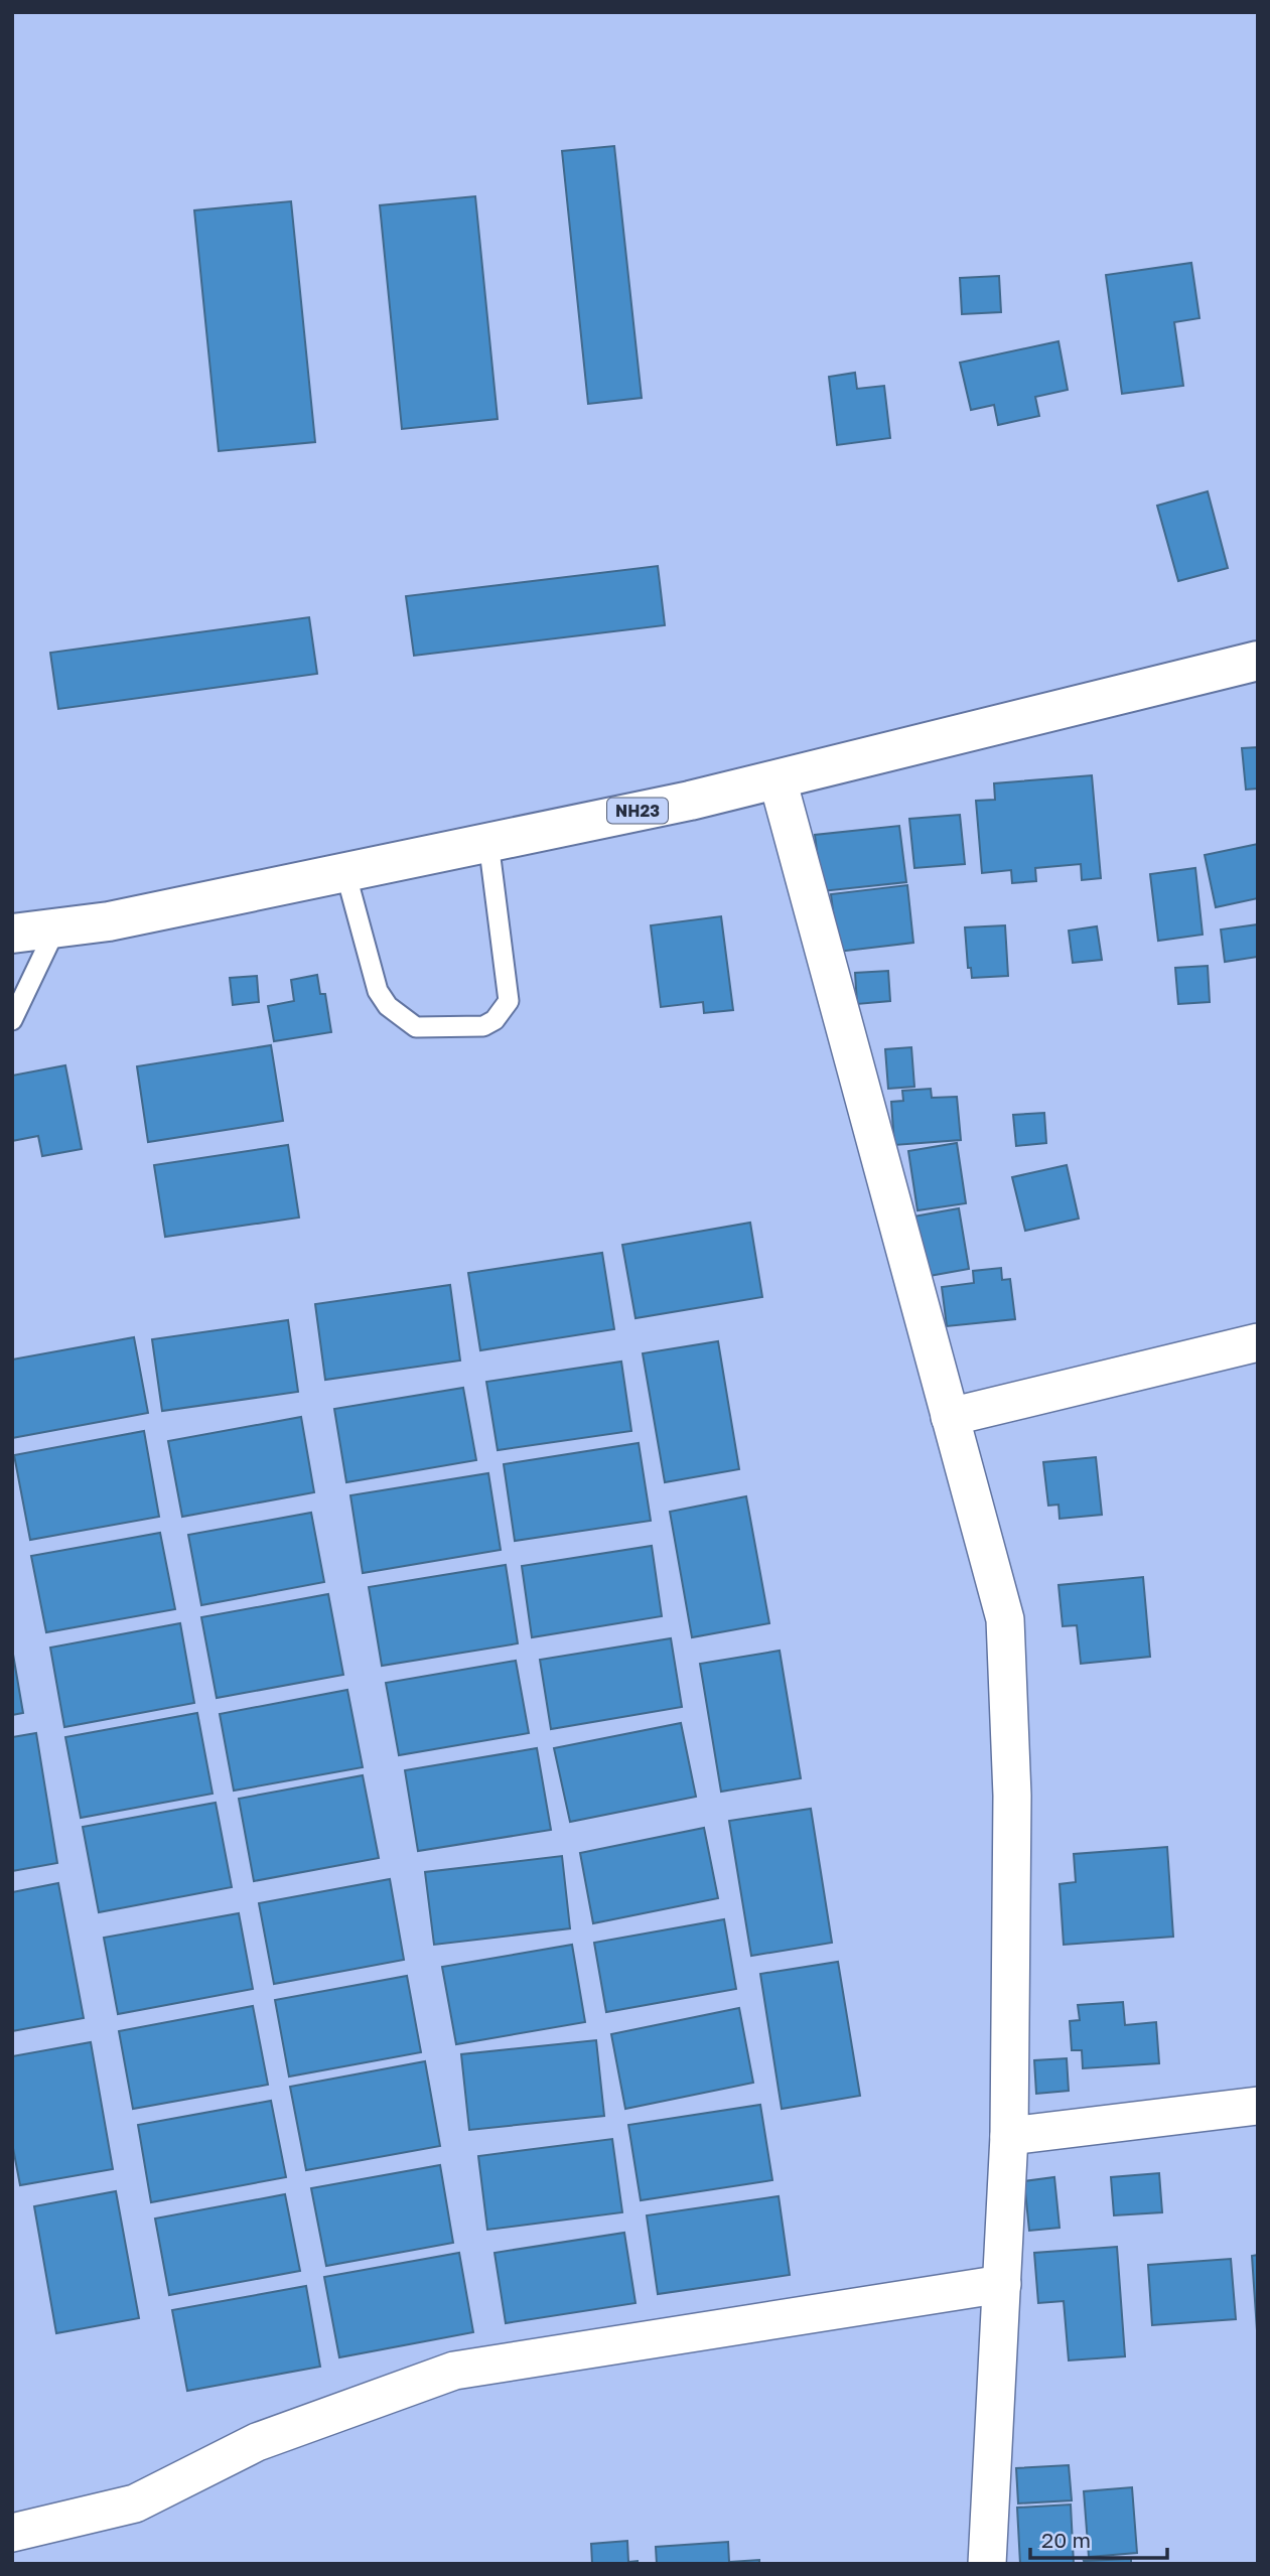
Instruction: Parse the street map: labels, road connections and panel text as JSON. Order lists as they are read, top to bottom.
{
  "streets": {
    "highway": ["NH23"]
  },
  "scale_bar": "20 m"
}
